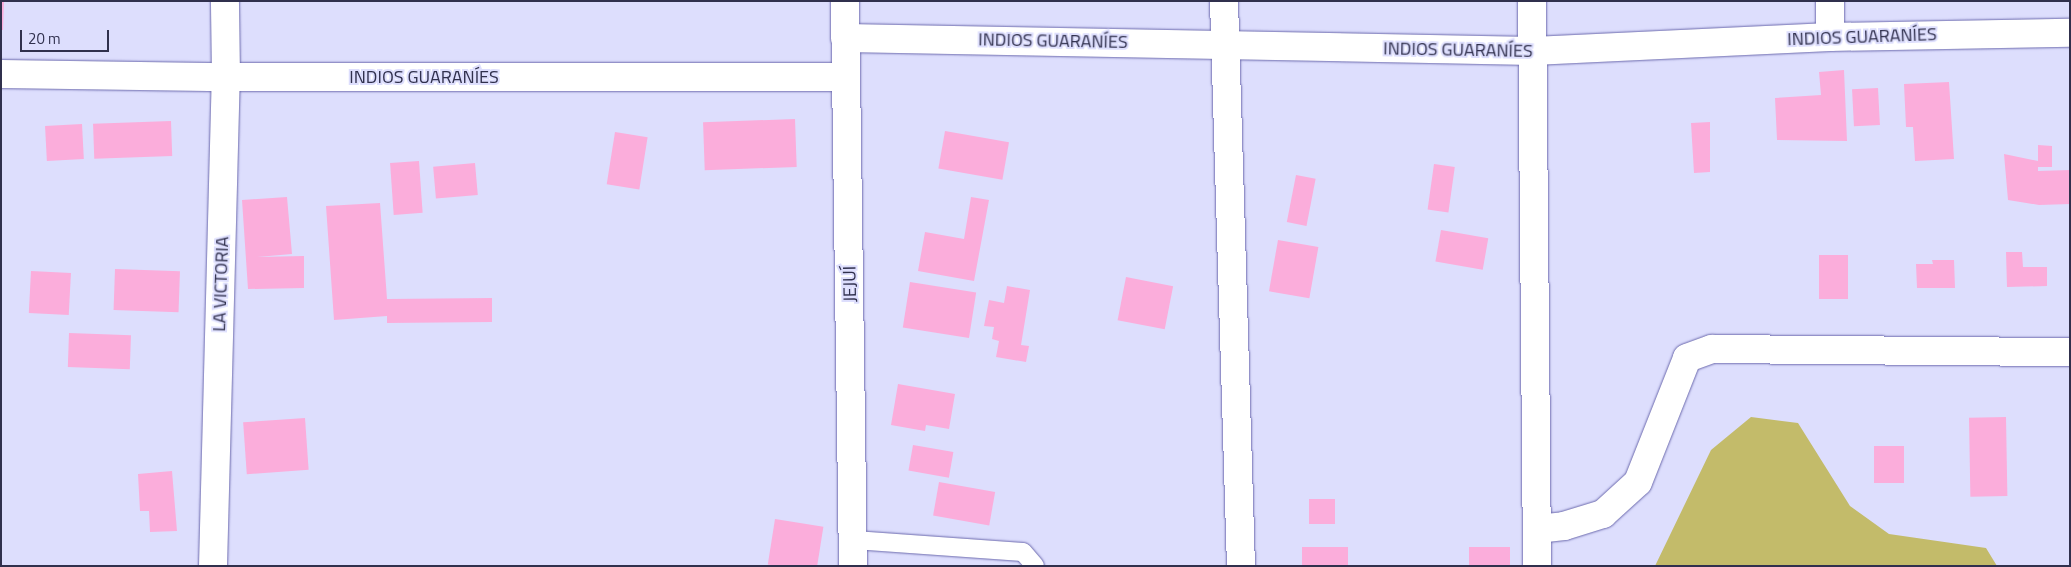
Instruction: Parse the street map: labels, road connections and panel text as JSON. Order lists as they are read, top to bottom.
{
  "streets": {
    "street": ["INDIOS GUARANÍES", "LA VICTORIA", "JEJUÍ"]
  },
  "crossings": [
    ["INDIOS GUARANÍES", "LA VICTORIA"],
    ["INDIOS GUARANÍES", "JEJUÍ"]
  ],
  "scale_bar": "20 m"
}
